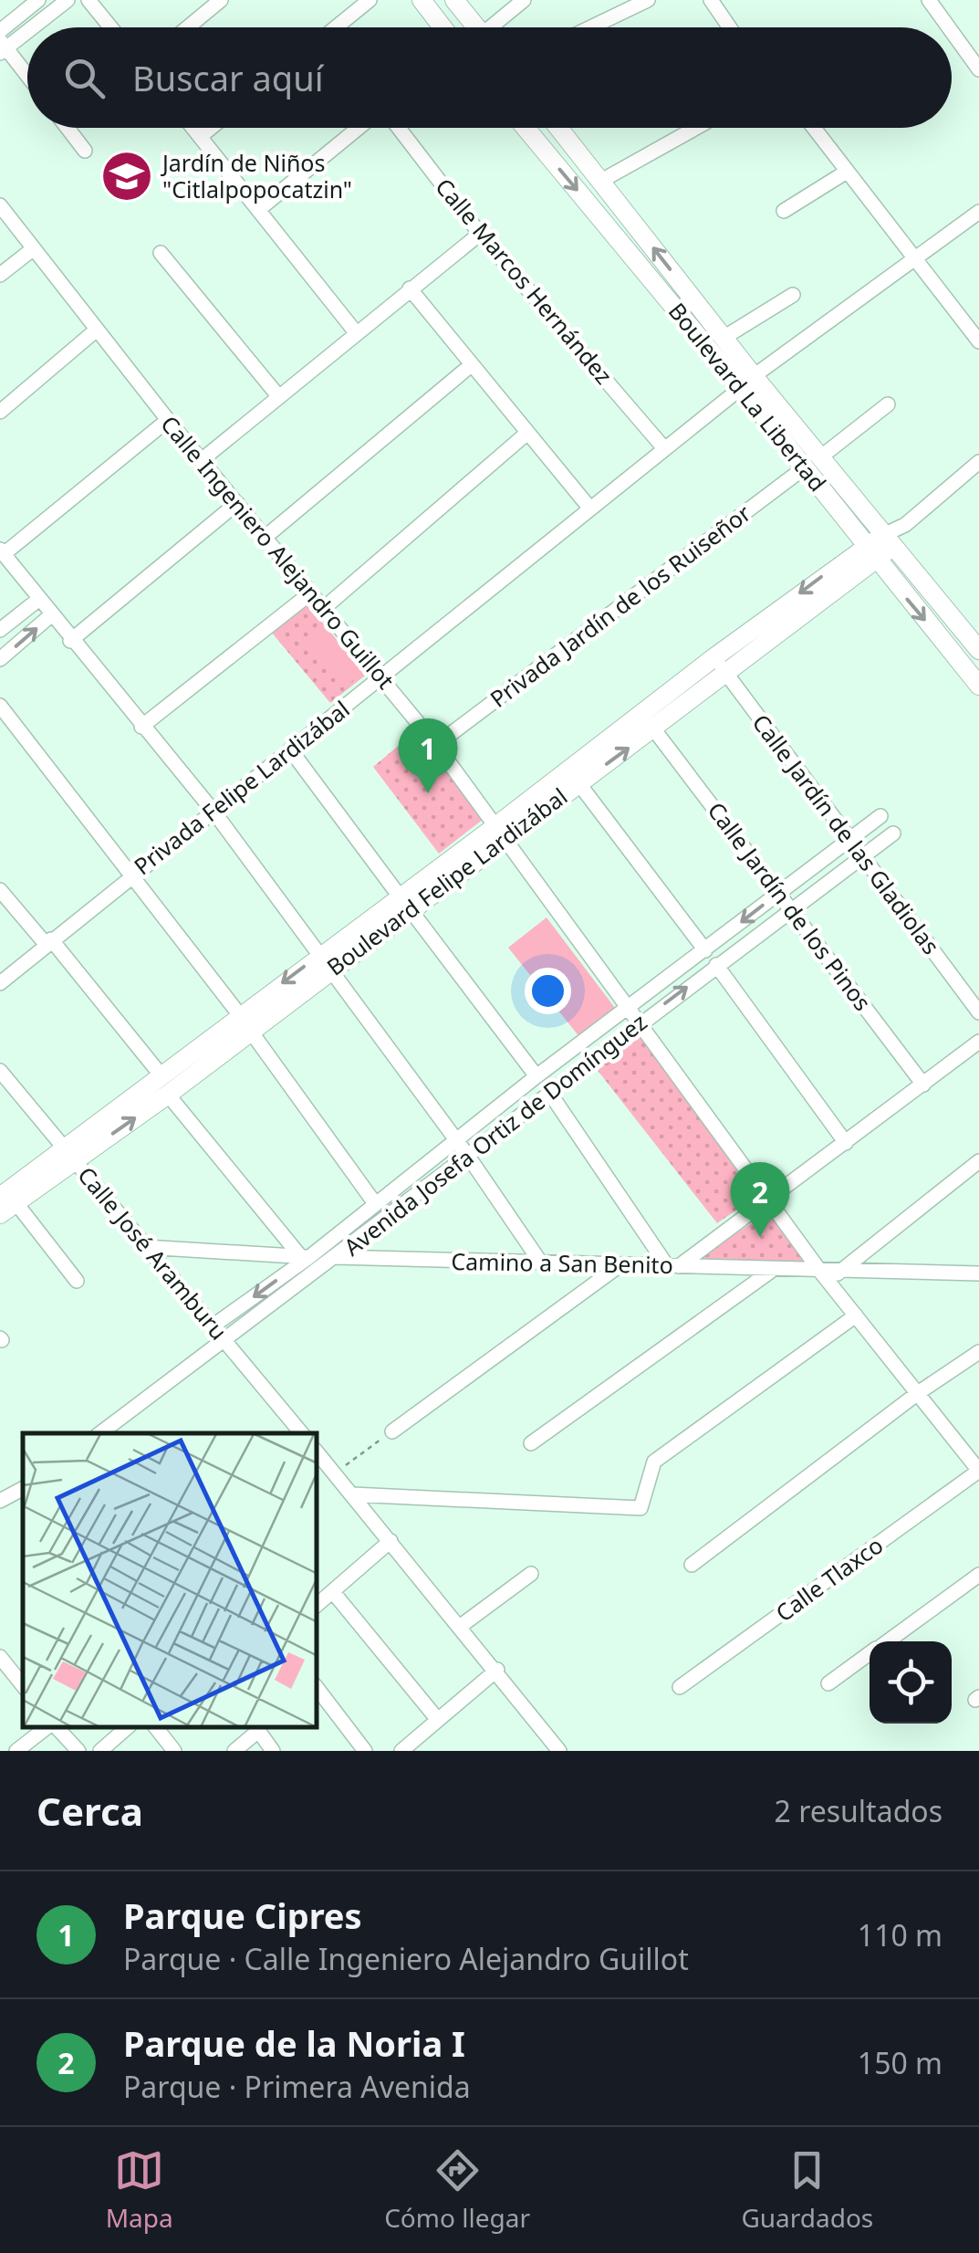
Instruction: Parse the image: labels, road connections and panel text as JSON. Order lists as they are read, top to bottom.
{
  "streets": {
    "main road": ["Boulevard La Libertad", "Boulevard Felipe Lardizábal"],
    "street": [
      "Calle Marcos Hernández",
      "Calle Ingeniero Alejandro Guillot",
      "Privada Jardín de los Ruiseñor",
      "Privada Felipe Lardizábal",
      "Calle Jardín de las Gladiolas",
      "Calle Jardín de los Pinos",
      "Avenida Josefa Ortiz de Domínguez",
      "Calle José Aramburu",
      "Camino a San Benito",
      "Calle Tlaxco"
    ]
  },
  "crossings": [
    ["Calle Marcos Hernández", "Privada Felipe Lardizábal"],
    ["Boulevard La Libertad", "Privada Jardín de los Ruiseñor"],
    ["Boulevard La Libertad", "Privada Felipe Lardizábal"],
    ["Boulevard La Libertad", "Boulevard Felipe Lardizábal"],
    ["Calle Ingeniero Alejandro Guillot", "Privada Jardín de los Ruiseñor"],
    ["Calle Ingeniero Alejandro Guillot", "Privada Felipe Lardizábal"],
    ["Calle Ingeniero Alejandro Guillot", "Boulevard Felipe Lardizábal"],
    ["Calle Ingeniero Alejandro Guillot", "Avenida Josefa Ortiz de Domínguez"],
    ["Calle Ingeniero Alejandro Guillot", "Camino a San Benito"],
    ["Calle Ingeniero Alejandro Guillot", "Calle Tlaxco"],
    ["Calle Jardín de las Gladiolas", "Boulevard Felipe Lardizábal"],
    ["Calle Jardín de las Gladiolas", "Avenida Josefa Ortiz de Domínguez"],
    ["Boulevard Felipe Lardizábal", "Calle Jardín de los Pinos"],
    ["Boulevard Felipe Lardizábal", "Calle José Aramburu"],
    ["Calle Jardín de los Pinos", "Avenida Josefa Ortiz de Domínguez"],
    ["Avenida Josefa Ortiz de Domínguez", "Calle José Aramburu"],
    ["Avenida Josefa Ortiz de Domínguez", "Camino a San Benito"],
    ["Calle José Aramburu", "Camino a San Benito"]
  ],
  "places": {
    "school or university": ["Jardín de Niños \"Citlalpopocatzin\""]
  },
  "page": {
    "search": "Buscar aquí",
    "pins": ["1", "2"],
    "heading": ["Cerca", "2 resultados"],
    "list": [
      {
        "mark": "1",
        "name": "Parque Cipres",
        "note": "Parque · Calle Ingeniero Alejandro Guillot",
        "value": "110 m"
      },
      {
        "mark": "2",
        "name": "Parque de la Noria I",
        "note": "Parque · Primera Avenida",
        "value": "150 m"
      }
    ],
    "nav": ["Mapa", "Cómo llegar", "Guardados"]
  }
}
